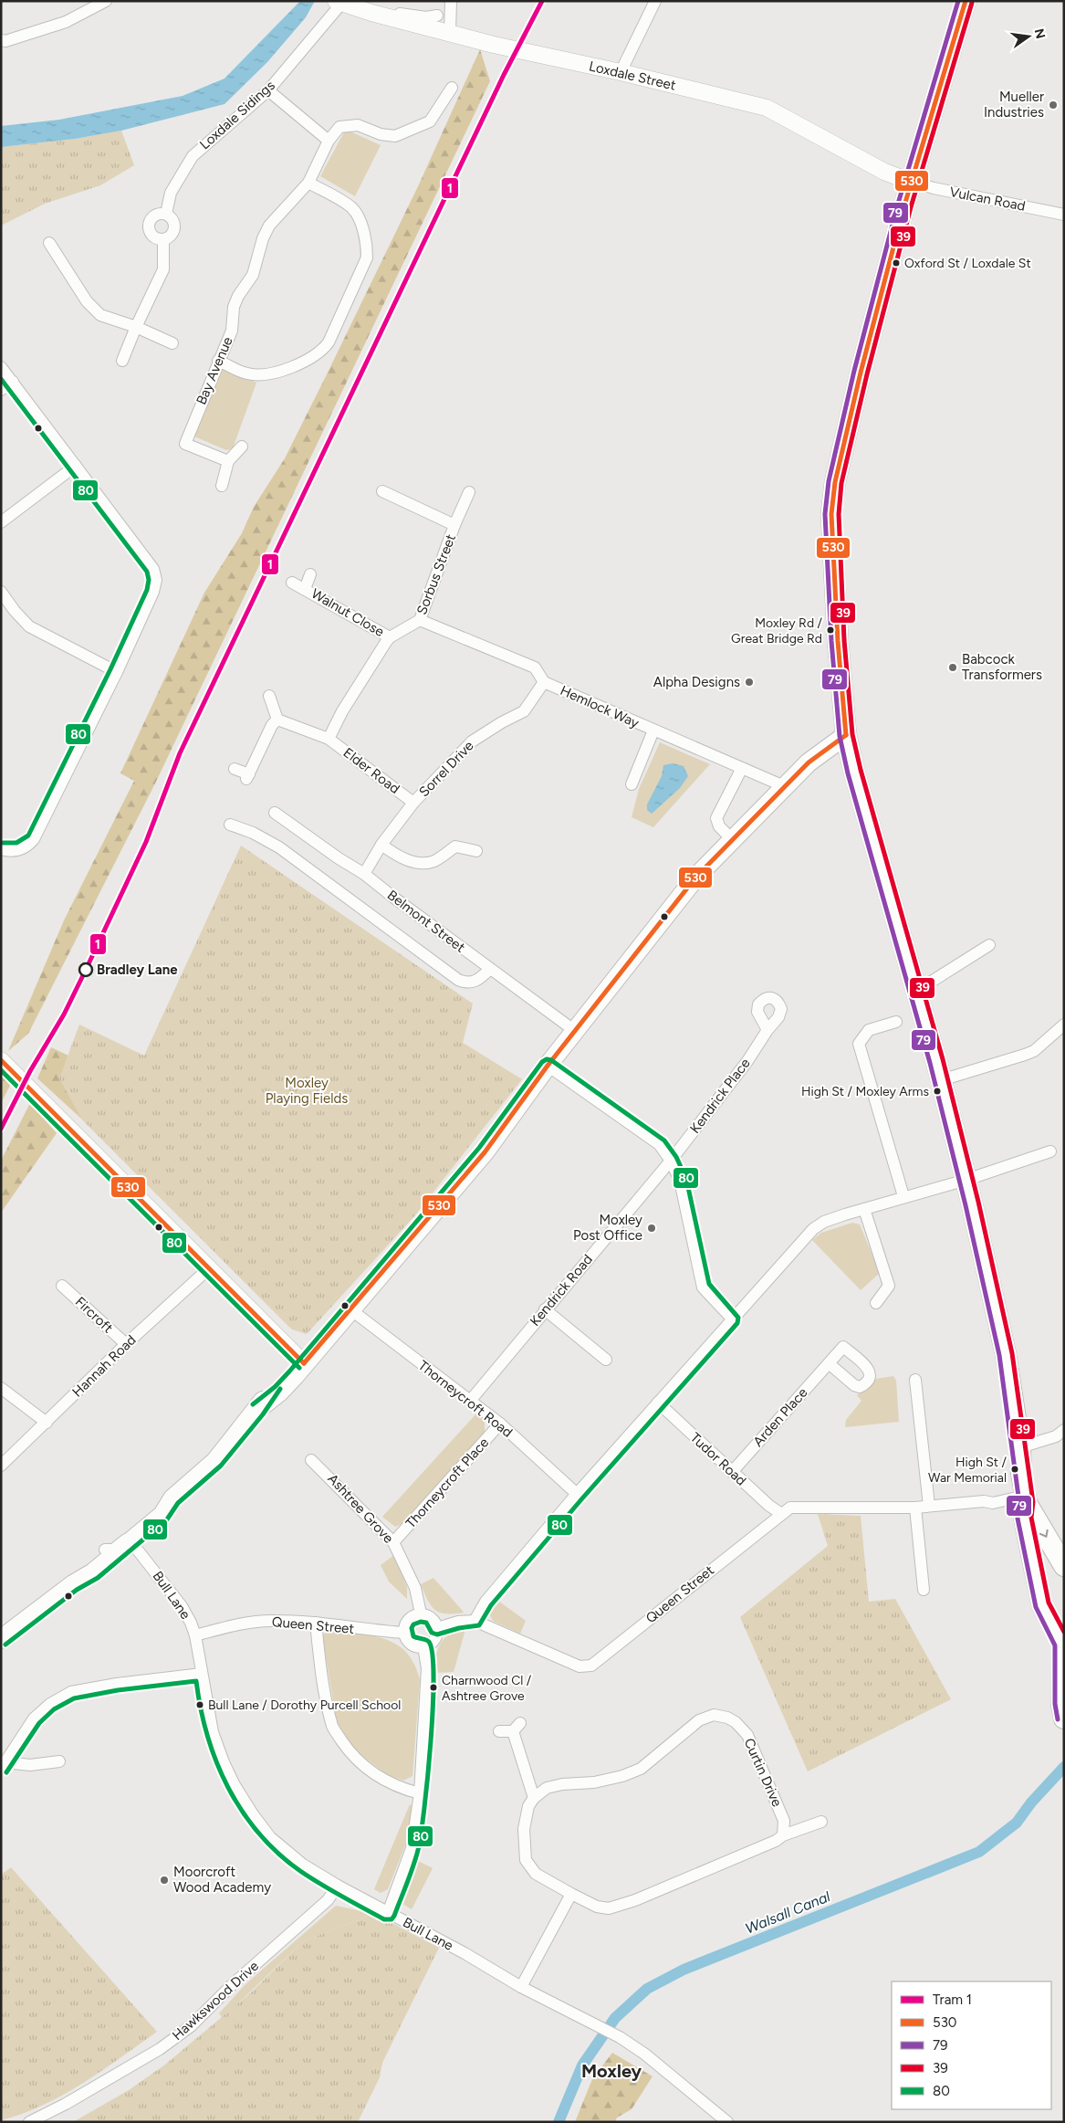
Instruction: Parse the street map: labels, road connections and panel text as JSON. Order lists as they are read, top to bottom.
{
  "streets": {
    "main road": ["Loxdale Street"],
    "street": [
      "Loxdale Sidings",
      "Vulcan Road",
      "Bay Avenue",
      "Sorbus Street",
      "Walnut Close",
      "Hemlock Way",
      "Sorrel Drive",
      "Elder Road",
      "Belmont Street",
      "Kendrick Place",
      "Kendrick Road",
      "Fircroft",
      "Hannah Road",
      "Thorneycroft Road",
      "Arden Place",
      "Tudor Road",
      "Thorneycroft Place",
      "Ashtree Grove",
      "Queen Street",
      "Bull Lane",
      "Curtin Drive",
      "Hawkswood Drive"
    ]
  },
  "crossings": [
    ["Loxdale Street", "Loxdale Sidings"],
    ["Loxdale Street", "Vulcan Road"],
    ["Sorbus Street", "Walnut Close"],
    ["Sorbus Street", "Hemlock Way"],
    ["Sorbus Street", "Elder Road"],
    ["Hemlock Way", "Sorrel Drive"],
    ["Sorrel Drive", "Elder Road"],
    ["Sorrel Drive", "Belmont Street"],
    ["Kendrick Place", "Kendrick Road"],
    ["Kendrick Road", "Thorneycroft Road"],
    ["Fircroft", "Hannah Road"],
    ["Thorneycroft Road", "Thorneycroft Place"],
    ["Arden Place", "Tudor Road"],
    ["Tudor Road", "Queen Street"],
    ["Thorneycroft Place", "Ashtree Grove"],
    ["Ashtree Grove", "Queen Street"],
    ["Queen Street", "Bull Lane"],
    ["Bull Lane", "Hawkswood Drive"]
  ],
  "districts": ["Moxley"],
  "water": ["Walsall Canal"],
  "parks": ["Moxley Playing Fields"],
  "places": [
    "Mueller Industries",
    "Oxford St / Loxdale St",
    "Moxley Rd / Great Bridge Rd",
    "Babcock Transformers",
    "Alpha Designs",
    "Bradley Lane",
    "High St / Moxley Arms",
    "Moxley Post Office",
    "High St / War Memorial",
    "Charnwood Cl / Ashtree Grove",
    "Bull Lane / Dorothy Purcell School",
    "Moorcroft Wood Academy"
  ],
  "lines": [
    "tram line 1",
    "transit line 530",
    "transit line 79",
    "transit line 39",
    "transit line 80"
  ],
  "legend": [
    "Tram 1",
    "530",
    "79",
    "39",
    "80"
  ],
  "north": "right"
}
